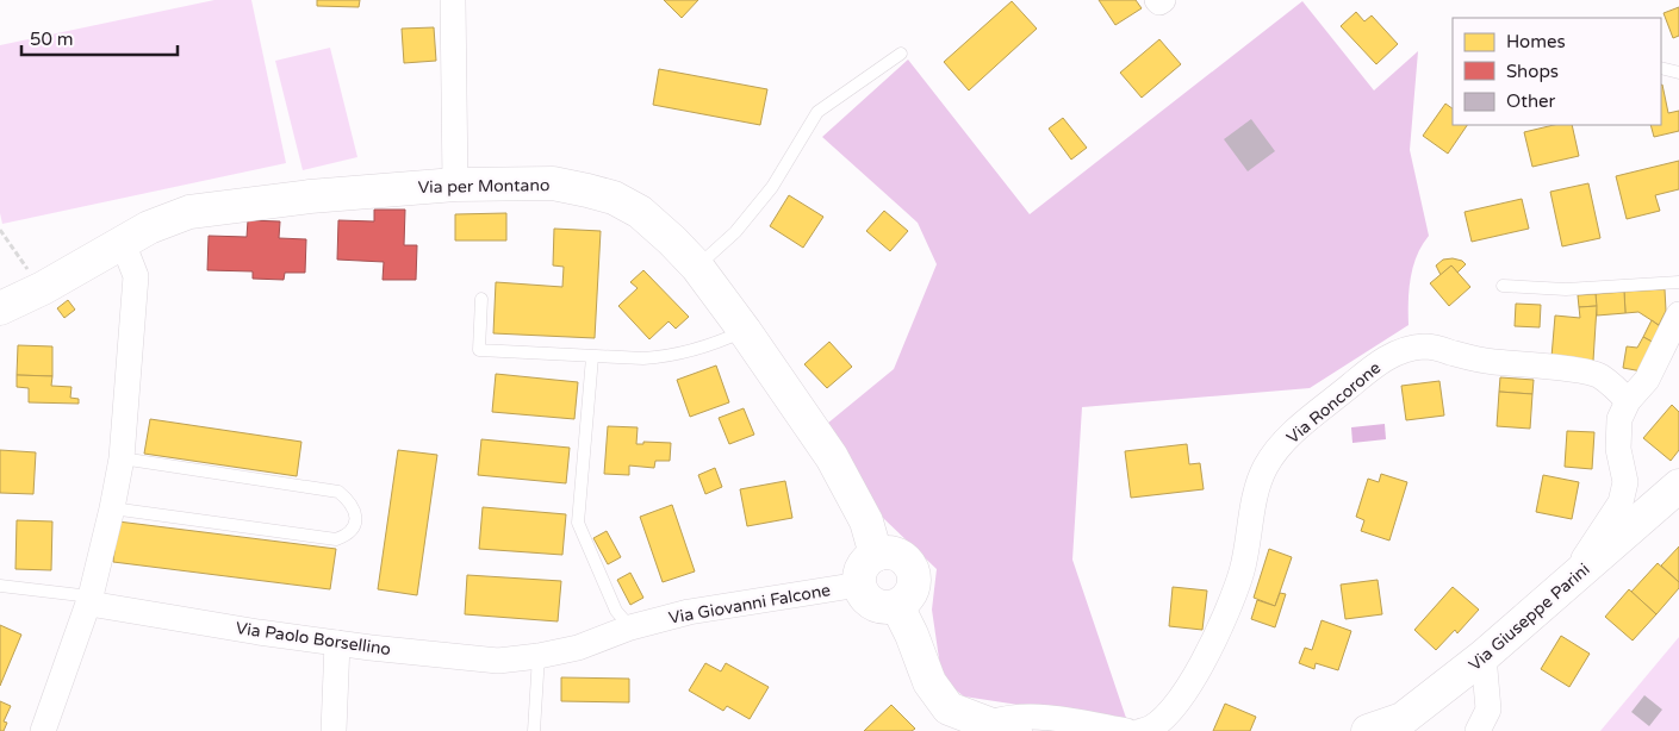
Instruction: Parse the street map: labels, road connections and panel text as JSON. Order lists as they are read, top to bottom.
{
  "streets": {
    "street": [
      "Via per Montano",
      "Via Roncorone",
      "Via Giovanni Falcone",
      "Via Giuseppe Parini",
      "Via Paolo Borsellino"
    ]
  },
  "crossings": [
    ["Via per Montano", "Via Giovanni Falcone"],
    ["Via Giovanni Falcone", "Via Paolo Borsellino"]
  ],
  "legend": ["Homes", "Shops", "Other"],
  "scale_bar": "50 m"
}
